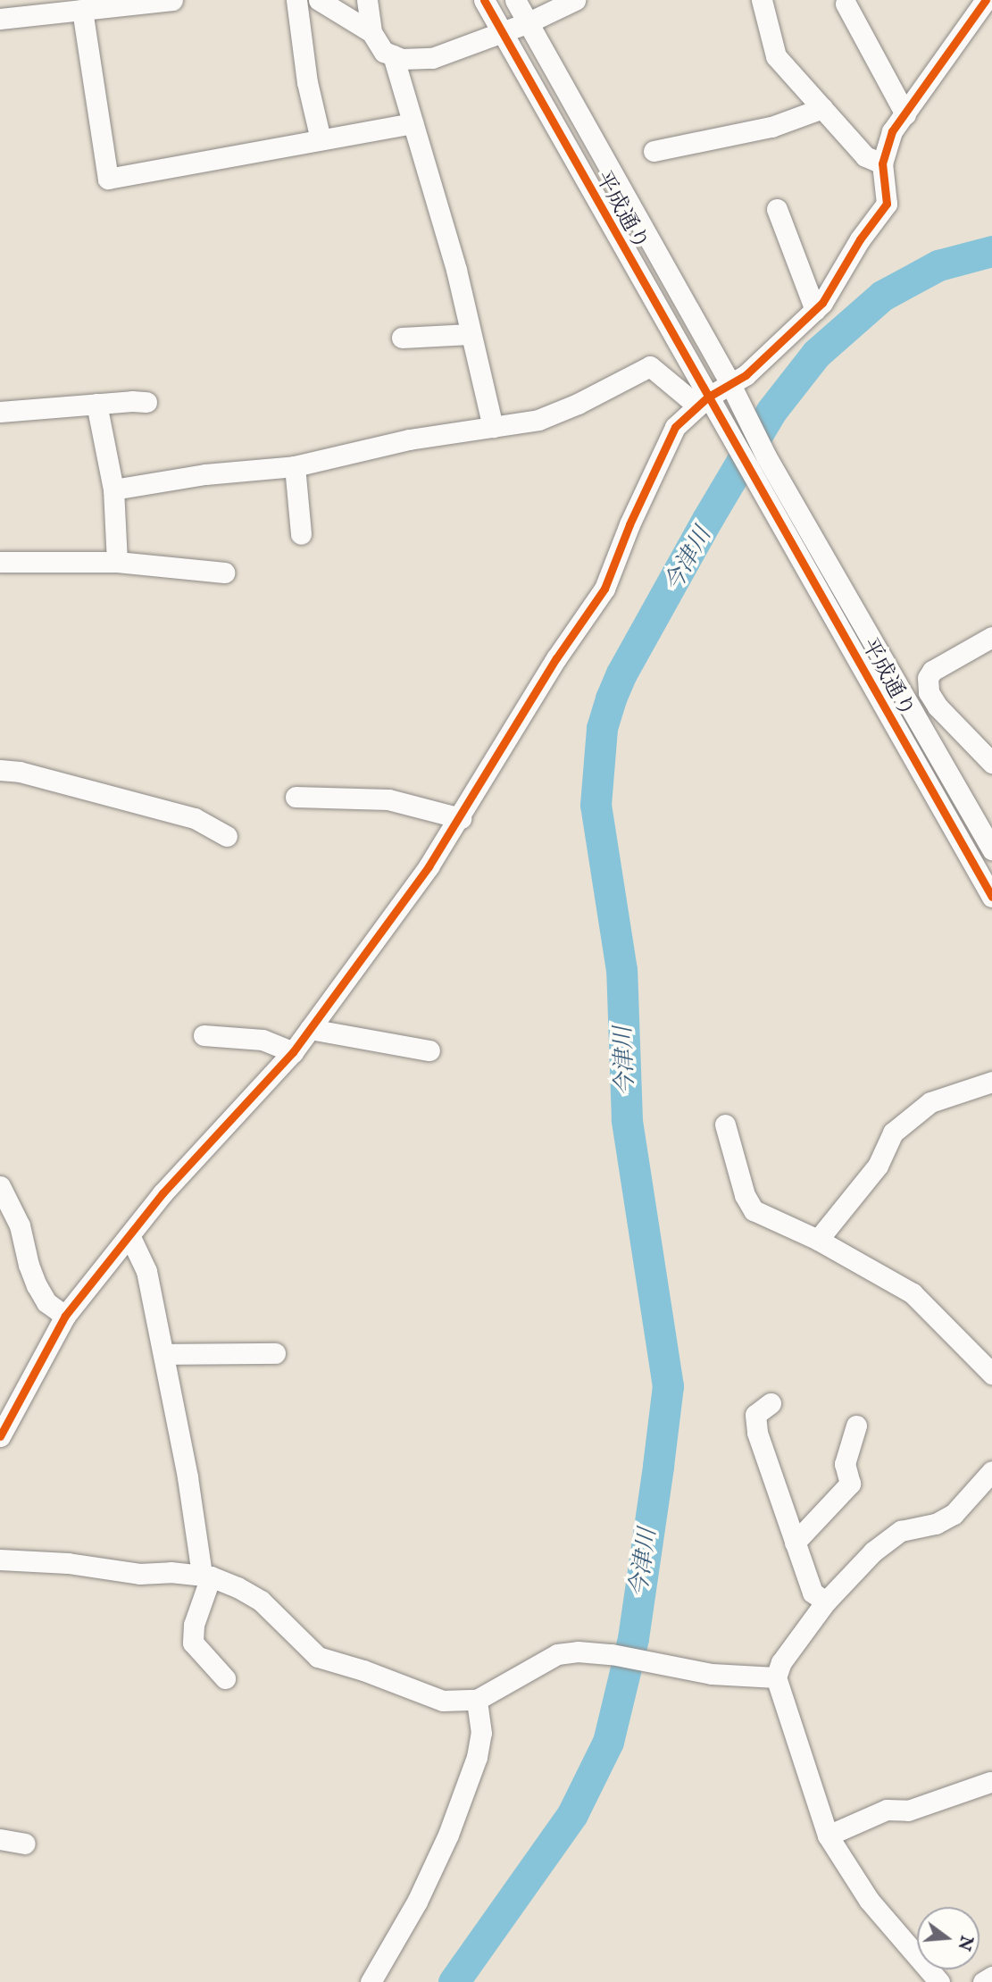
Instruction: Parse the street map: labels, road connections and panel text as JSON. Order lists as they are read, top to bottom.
{
  "streets": {
    "street": ["平成通り"]
  },
  "water": ["今津川"],
  "north": "right"
}
